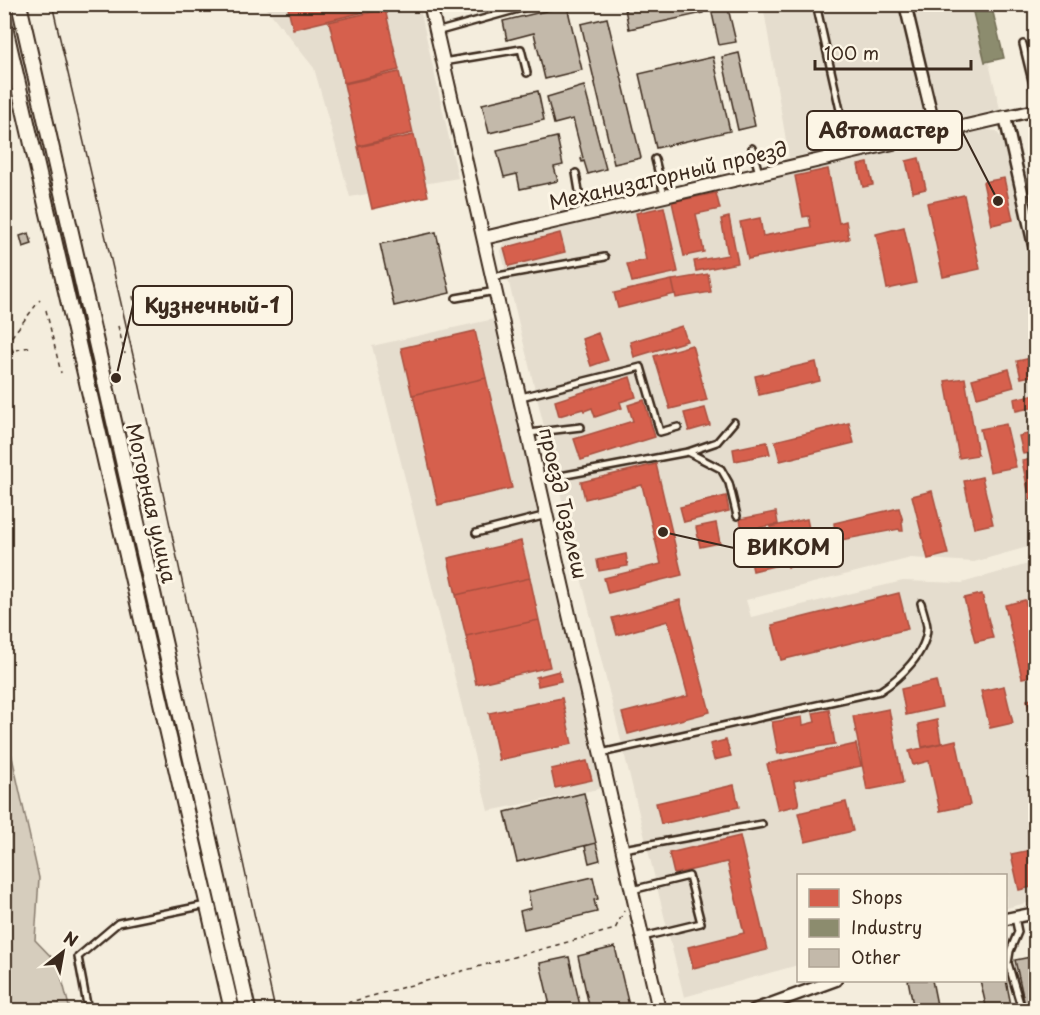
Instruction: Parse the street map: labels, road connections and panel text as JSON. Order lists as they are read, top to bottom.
{
  "streets": {
    "main road": ["Моторная улица"],
    "street": ["Механизаторный проезд", "проезд Тозелеш"]
  },
  "crossings": [
    ["Механизаторный проезд", "проезд Тозелеш"]
  ],
  "places": ["Автомастер", "Кузнечный-1", "ВИКОМ"],
  "legend": ["Shops", "Industry", "Other"],
  "scale_bar": "100 m",
  "north": "top right"
}
